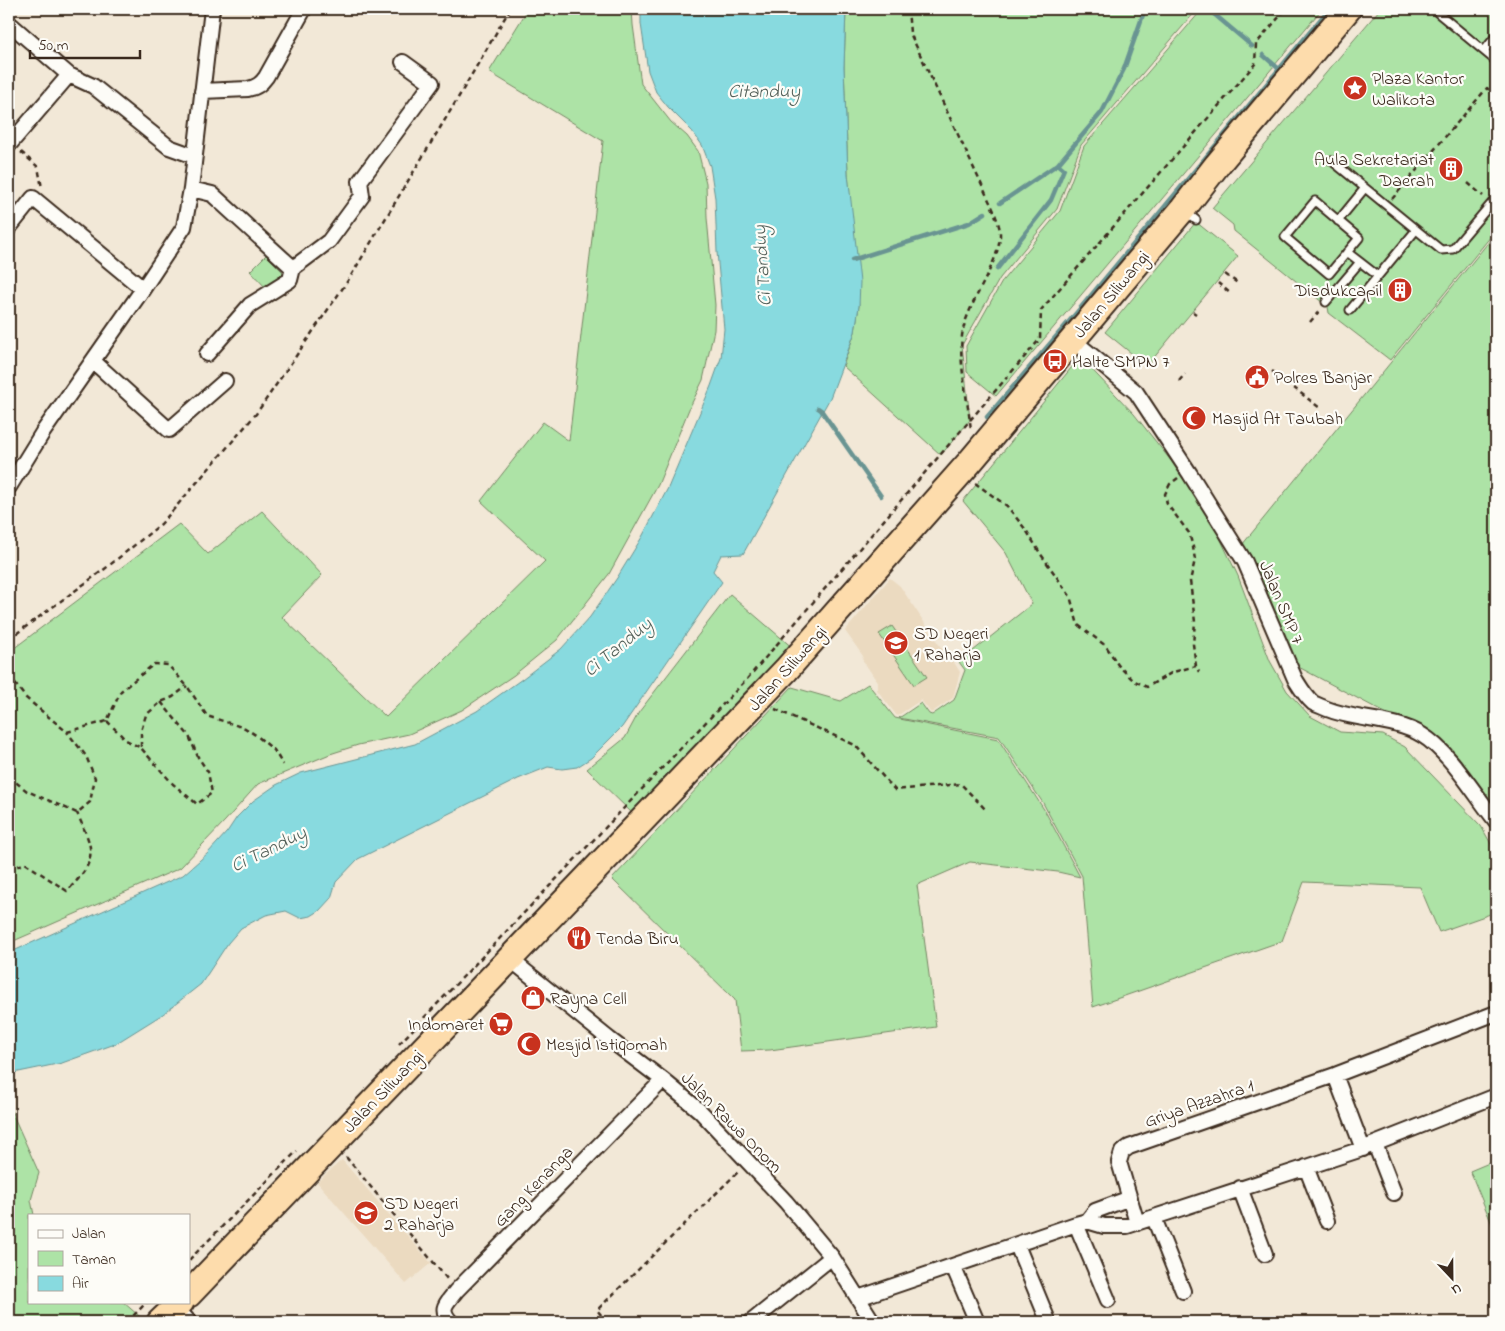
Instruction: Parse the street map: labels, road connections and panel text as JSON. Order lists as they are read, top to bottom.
{
  "streets": {
    "highway": ["Jalan Siliwangi"],
    "street": [
      "Jalan SMP 7",
      "Griya Azzahra 1",
      "Jalan Rawa Onom",
      "Gang Kenanga"
    ]
  },
  "crossings": [
    ["Jalan Siliwangi", "Jalan SMP 7"],
    ["Jalan Siliwangi", "Jalan Rawa Onom"],
    ["Jalan Rawa Onom", "Gang Kenanga"]
  ],
  "water": ["Citanduy", "Ci Tanduy"],
  "places": {
    "place": ["Plaza Kantor Walikota"],
    "building": ["Aula Sekretariat Daerah", "Disdukcapil"],
    "bus stop": ["Halte SMPN 7"],
    "public building": ["Polres Banjar"],
    "mosque": ["Masjid At Taubah", "Mesjid Istiqomah"],
    "school or university": ["SD Negeri 1 Raharja", "SD Negeri 2 Raharja"],
    "restaurant": ["Tenda Biru"],
    "shop": ["Rayna Cell"],
    "supermarket": ["Indomaret"]
  },
  "legend": ["Jalan", "Taman", "Air"],
  "scale_bar": "50 m",
  "north": "bottom"
}
